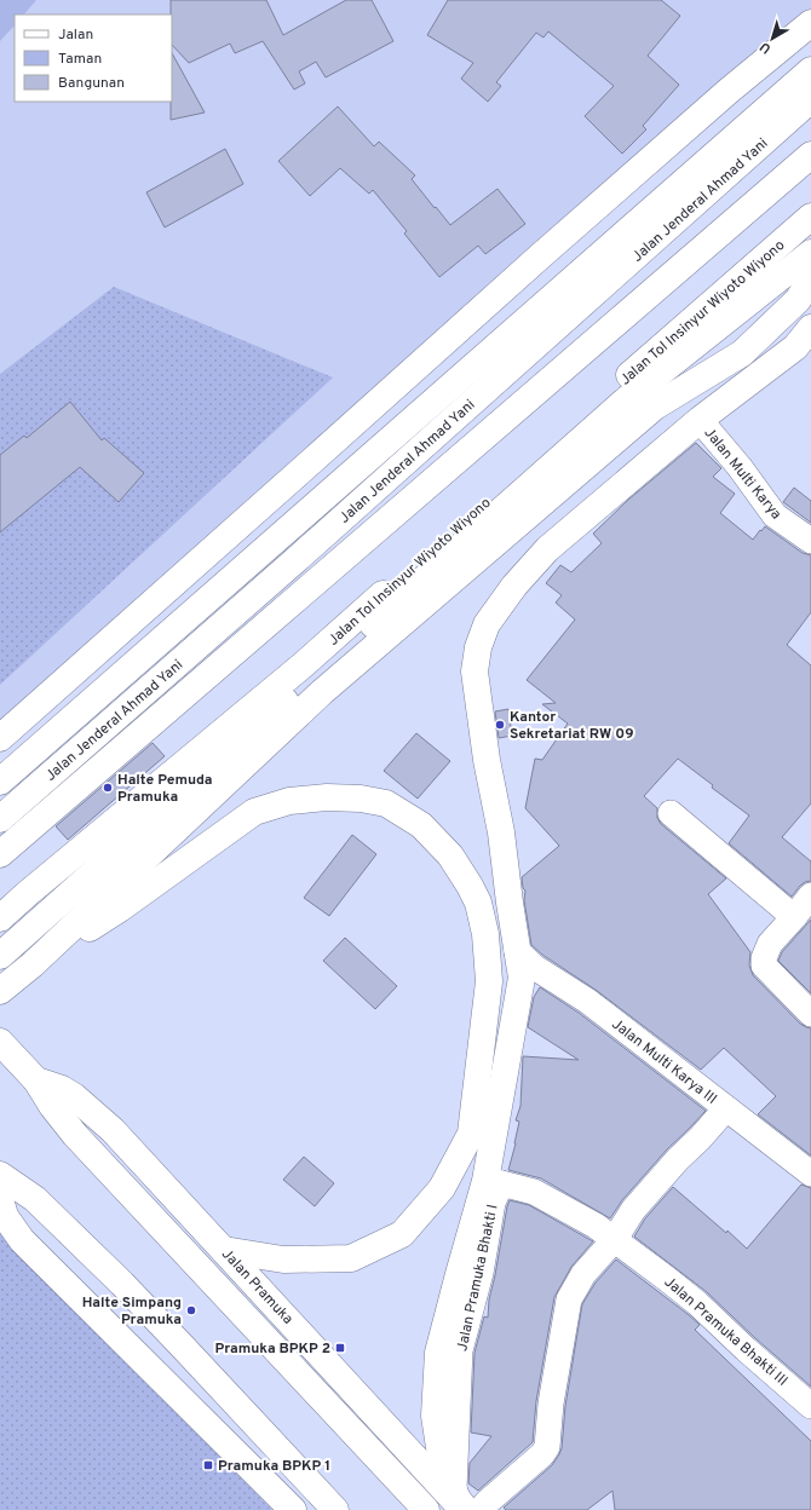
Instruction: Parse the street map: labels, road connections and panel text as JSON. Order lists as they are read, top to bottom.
{
  "streets": {
    "main road": ["Jalan Jenderal Ahmad Yani", "Jalan Tol Insinyur Wiyoto Wiyono", "Jalan Pramuka"],
    "street": ["Jalan Multi Karya", "Jalan Multi Karya III", "Jalan Pramuka Bhakti III"]
  },
  "places": {
    "other": ["Kantor Sekretariat RW 09", "Halte Pemuda Pramuka", "Halte Simpang Pramuka"],
    "transit": ["Pramuka BPKP 2", "Pramuka BPKP 1"]
  },
  "legend": ["Jalan", "Taman", "Bangunan"],
  "north": "bottom left"
}
